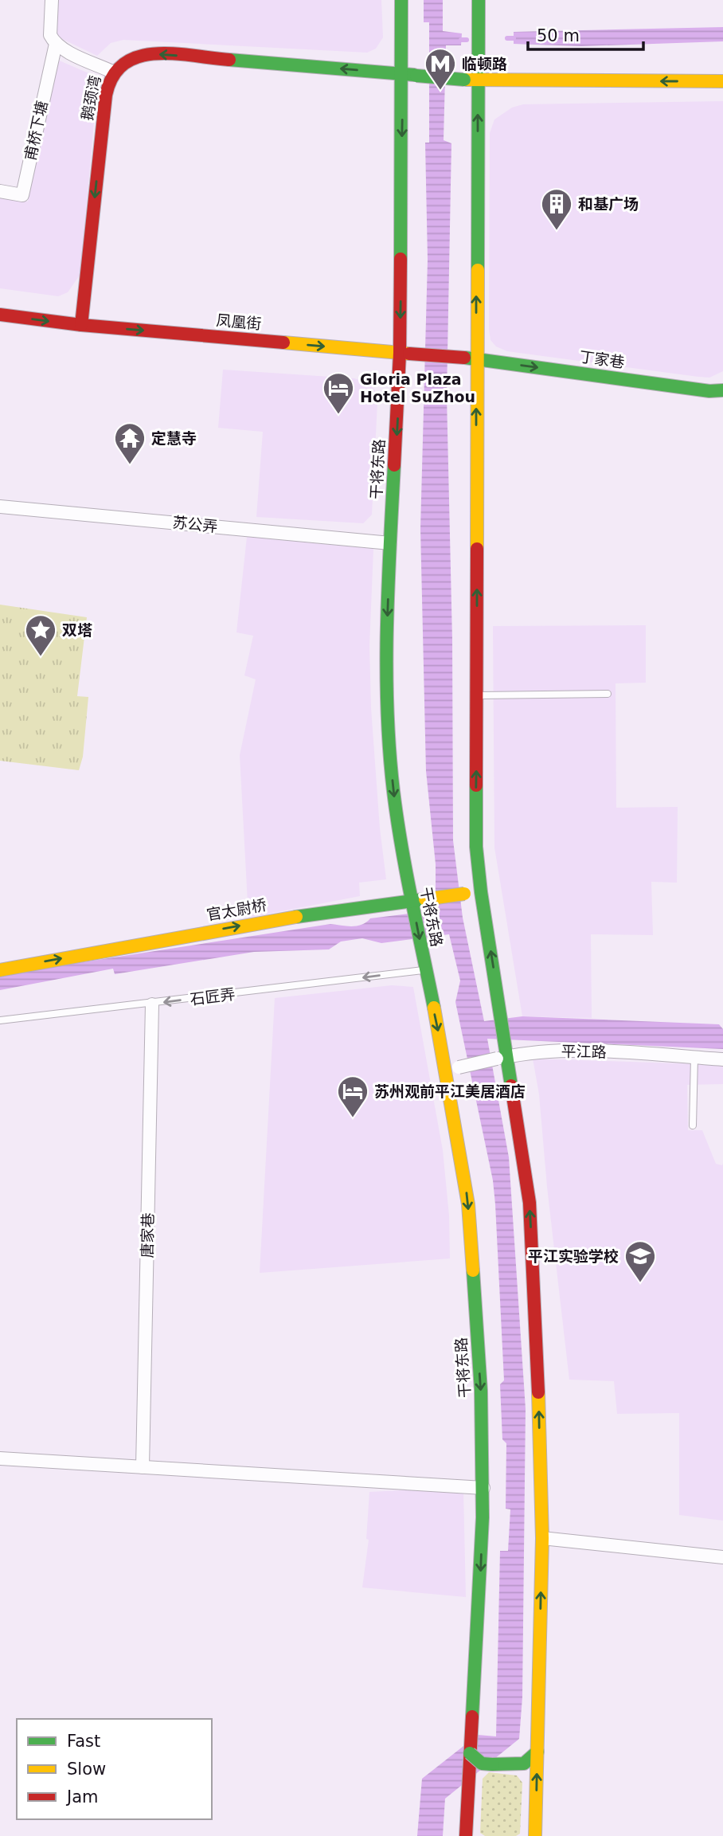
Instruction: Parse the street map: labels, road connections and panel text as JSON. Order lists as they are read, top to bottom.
{
  "streets": {
    "main road": [
      "鹅颈湾",
      "凤凰街",
      "丁家巷",
      "干将东路",
      "官太尉桥"
    ],
    "street": [
      "甫桥下塘",
      "苏公弄",
      "平江路",
      "唐家巷"
    ],
    "lane": ["石匠弄"]
  },
  "crossings": [
    ["鹅颈湾", "凤凰街"],
    ["鹅颈湾", "干将东路"],
    ["凤凰街", "丁家巷"],
    ["凤凰街", "干将东路"],
    ["干将东路", "苏公弄"],
    ["干将东路", "官太尉桥"],
    ["干将东路", "石匠弄"],
    ["干将东路", "平江路"],
    ["石匠弄", "唐家巷"]
  ],
  "one_way": [
    "凤凰街",
    "丁家巷",
    "官太尉桥",
    "石匠弄"
  ],
  "places": {
    "metro station": ["临顿路"],
    "building": ["和基广场"],
    "hotel": ["Gloria Plaza Hotel SuZhou", "苏州观前平江美居酒店"],
    "temple": ["定慧寺"],
    "place": ["双塔"],
    "school or university": ["平江实验学校"]
  },
  "legend": ["Fast", "Slow", "Jam"],
  "scale_bar": "50 m"
}
